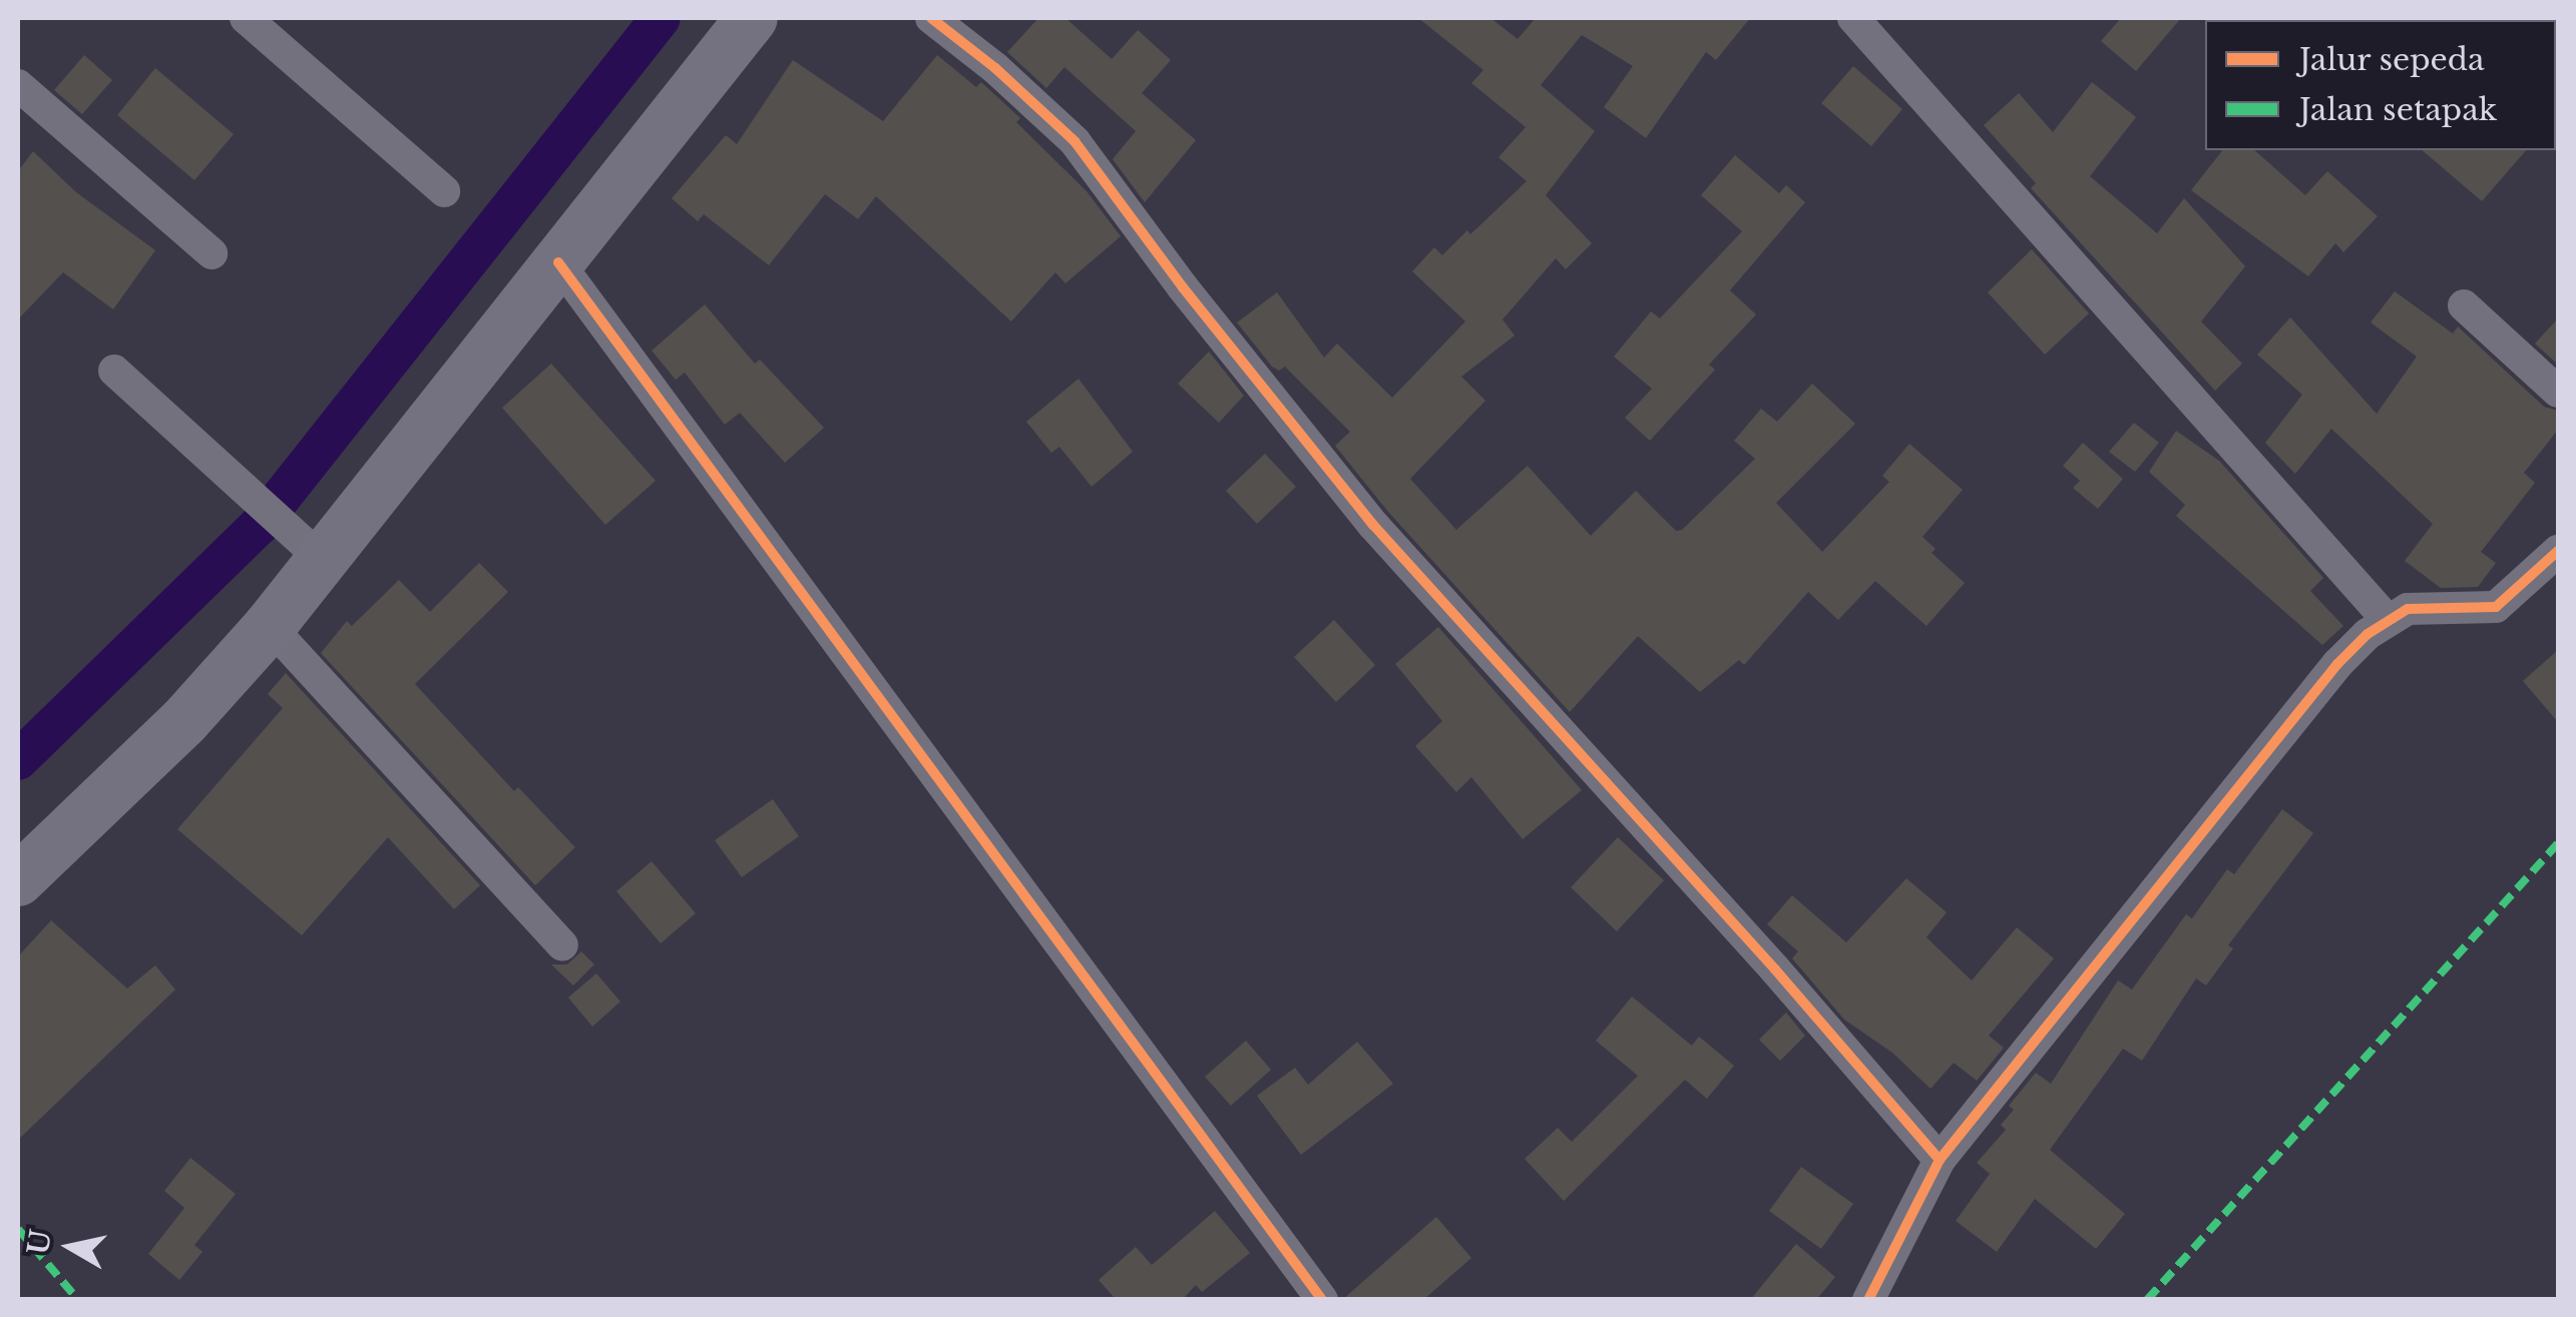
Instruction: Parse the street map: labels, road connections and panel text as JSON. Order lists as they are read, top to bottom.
{
  "legend": ["Jalur sepeda", "Jalan setapak"],
  "north": "left"
}
